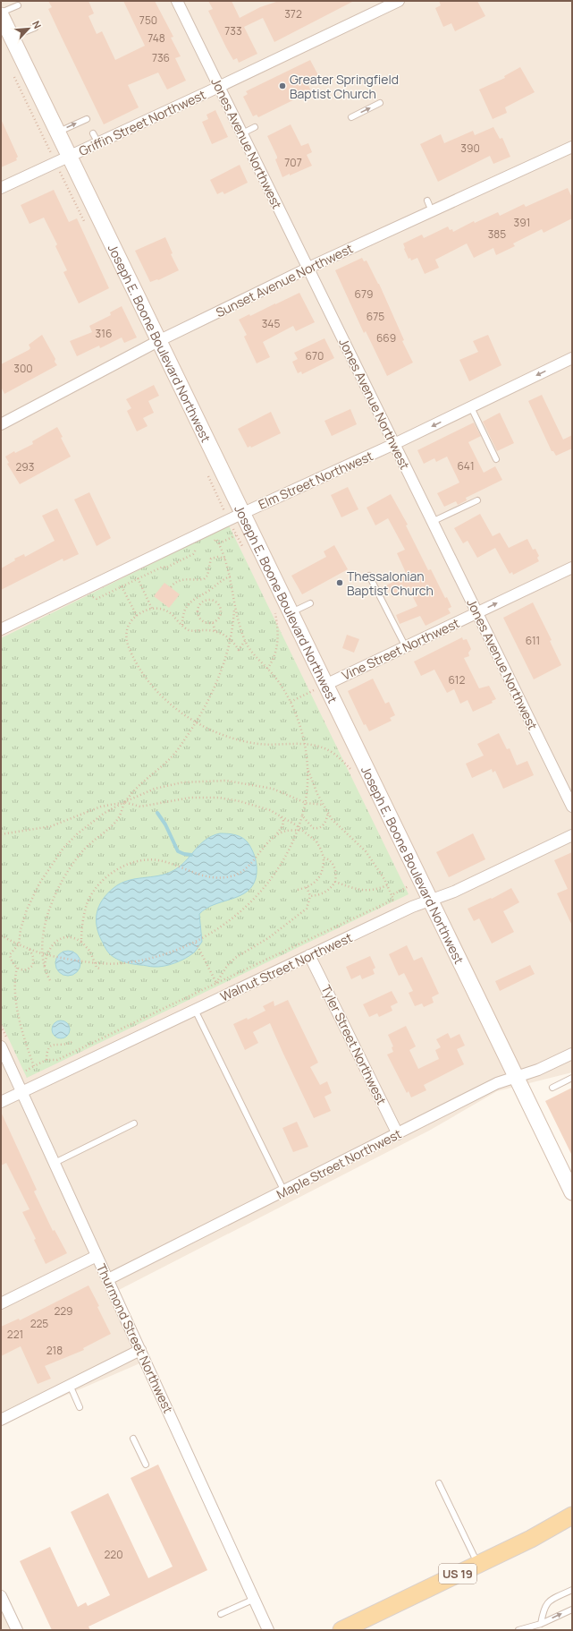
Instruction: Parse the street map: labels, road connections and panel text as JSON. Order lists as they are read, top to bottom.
{
  "streets": {
    "main road": ["Joseph E. Boone Boulevard Northwest", "US 19"],
    "street": [
      "Griffin Street Northwest",
      "Jones Avenue Northwest",
      "Sunset Avenue Northwest",
      "Elm Street Northwest",
      "Vine Street Northwest",
      "Walnut Street Northwest",
      "Tyler Street Northwest",
      "Maple Street Northwest",
      "Thurmond Street Northwest"
    ]
  },
  "crossings": [
    ["Griffin Street Northwest", "Jones Avenue Northwest"],
    ["Griffin Street Northwest", "Joseph E. Boone Boulevard Northwest"],
    ["Jones Avenue Northwest", "Sunset Avenue Northwest"],
    ["Jones Avenue Northwest", "Elm Street Northwest"],
    ["Jones Avenue Northwest", "Vine Street Northwest"],
    ["Sunset Avenue Northwest", "Joseph E. Boone Boulevard Northwest"],
    ["Joseph E. Boone Boulevard Northwest", "Elm Street Northwest"],
    ["Joseph E. Boone Boulevard Northwest", "Vine Street Northwest"],
    ["Joseph E. Boone Boulevard Northwest", "Walnut Street Northwest"],
    ["Joseph E. Boone Boulevard Northwest", "Maple Street Northwest"],
    ["Walnut Street Northwest", "Tyler Street Northwest"],
    ["Walnut Street Northwest", "Thurmond Street Northwest"],
    ["Tyler Street Northwest", "Maple Street Northwest"],
    ["Maple Street Northwest", "Thurmond Street Northwest"]
  ],
  "one_way": ["Vine Street Northwest"],
  "places": ["Greater Springfield Baptist Church", "Thessalonian Baptist Church"],
  "house_numbers": [
    "372",
    "750",
    "733",
    "748",
    "736",
    "390",
    "707",
    "391",
    "385",
    "679",
    "675",
    "345",
    "316",
    "669",
    "670",
    "300",
    "641",
    "293",
    "611",
    "612",
    "229",
    "225",
    "221",
    "218",
    "220"
  ],
  "north": "top right"
}
